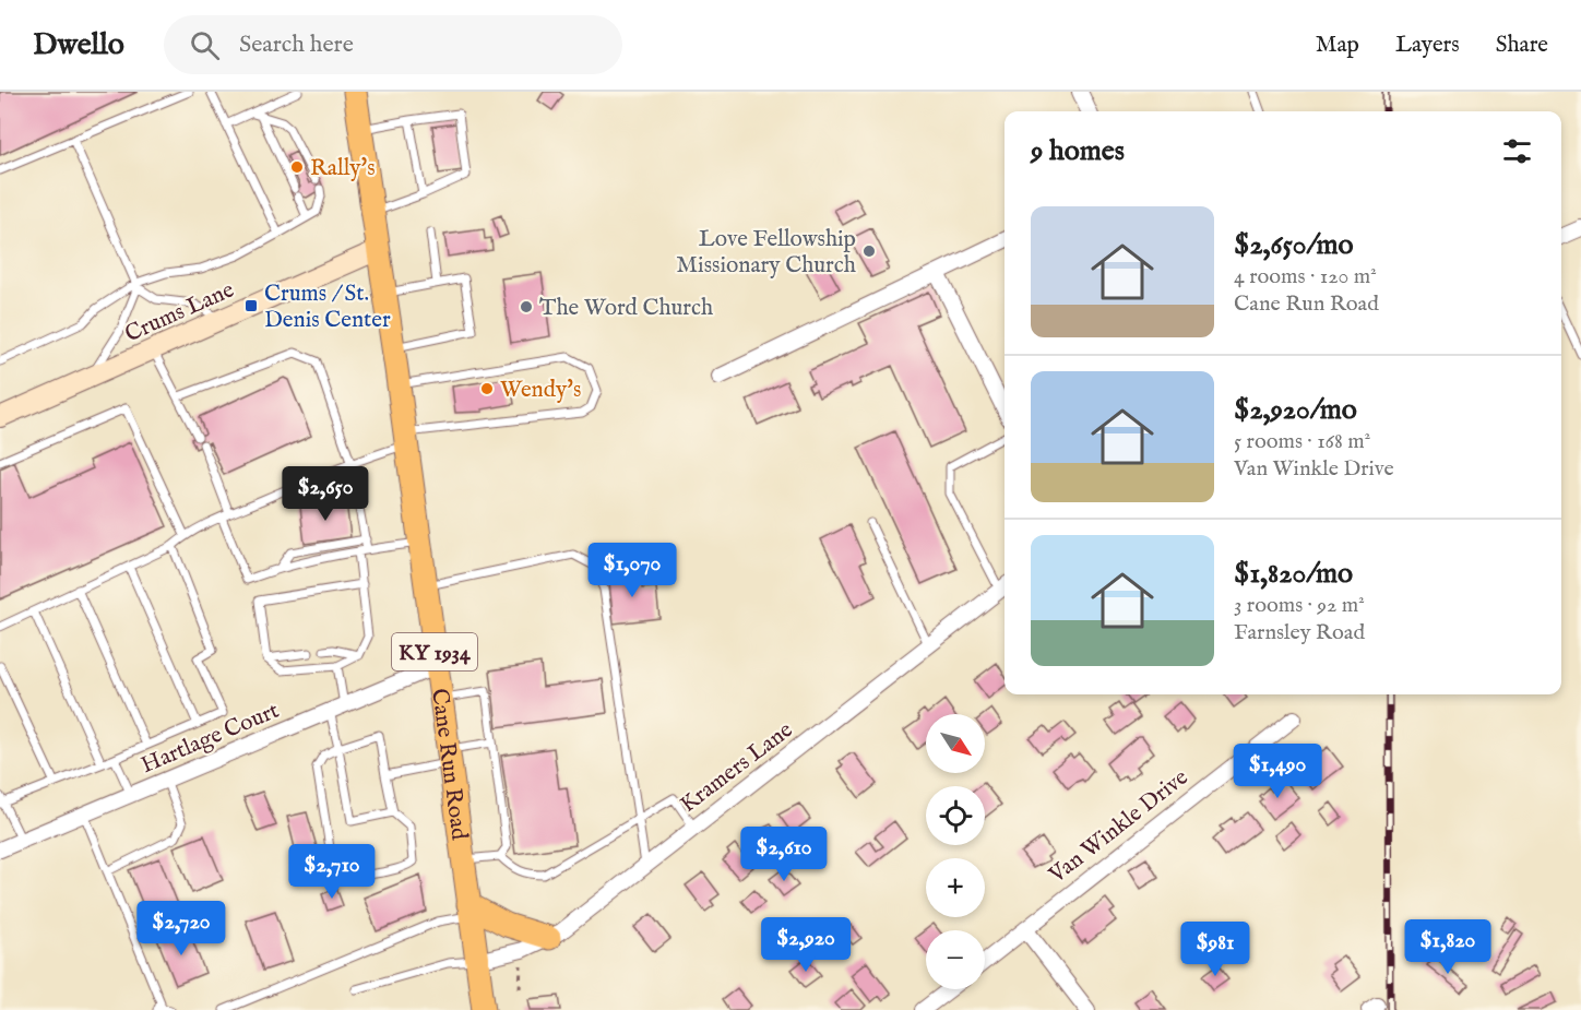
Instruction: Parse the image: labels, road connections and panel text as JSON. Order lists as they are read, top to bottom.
{
  "streets": {
    "highway": ["KY 1934", "Cane Run Road"],
    "main road": ["Crums Lane"],
    "street": ["Hartlage Court", "Kramers Lane", "Van Winkle Drive"]
  },
  "crossings": [
    ["Crums Lane", "Cane Run Road"],
    ["Hartlage Court", "Cane Run Road"],
    ["Cane Run Road", "Kramers Lane"]
  ],
  "places": {
    "other": [
      "Rally's",
      "Love Fellowship Missionary Church",
      "The Word Church",
      "Wendy's"
    ],
    "transit": ["Crums / St. Denis Center"]
  },
  "north": "bottom right",
  "page": {
    "header": "Dwello",
    "search": "Search here",
    "nav": ["Map", "Layers", "Share"],
    "heading": "9 homes",
    "list": [
      {
        "name": "$2,650/mo",
        "note": "4 rooms · 120 m² · Cane Run Road"
      },
      {
        "name": "$2,920/mo",
        "note": "5 rooms · 168 m² · Van Winkle Drive"
      },
      {
        "name": "$1,820/mo",
        "note": "3 rooms · 92 m² · Farnsley Road"
      }
    ],
    "price": [
      "$2,650",
      "$1,070",
      "$1,490",
      "$2,610",
      "$2,710",
      "$2,720",
      "$2,920",
      "$1,820",
      "$981"
    ],
    "map_buttons": ["+", "−"]
  }
}
